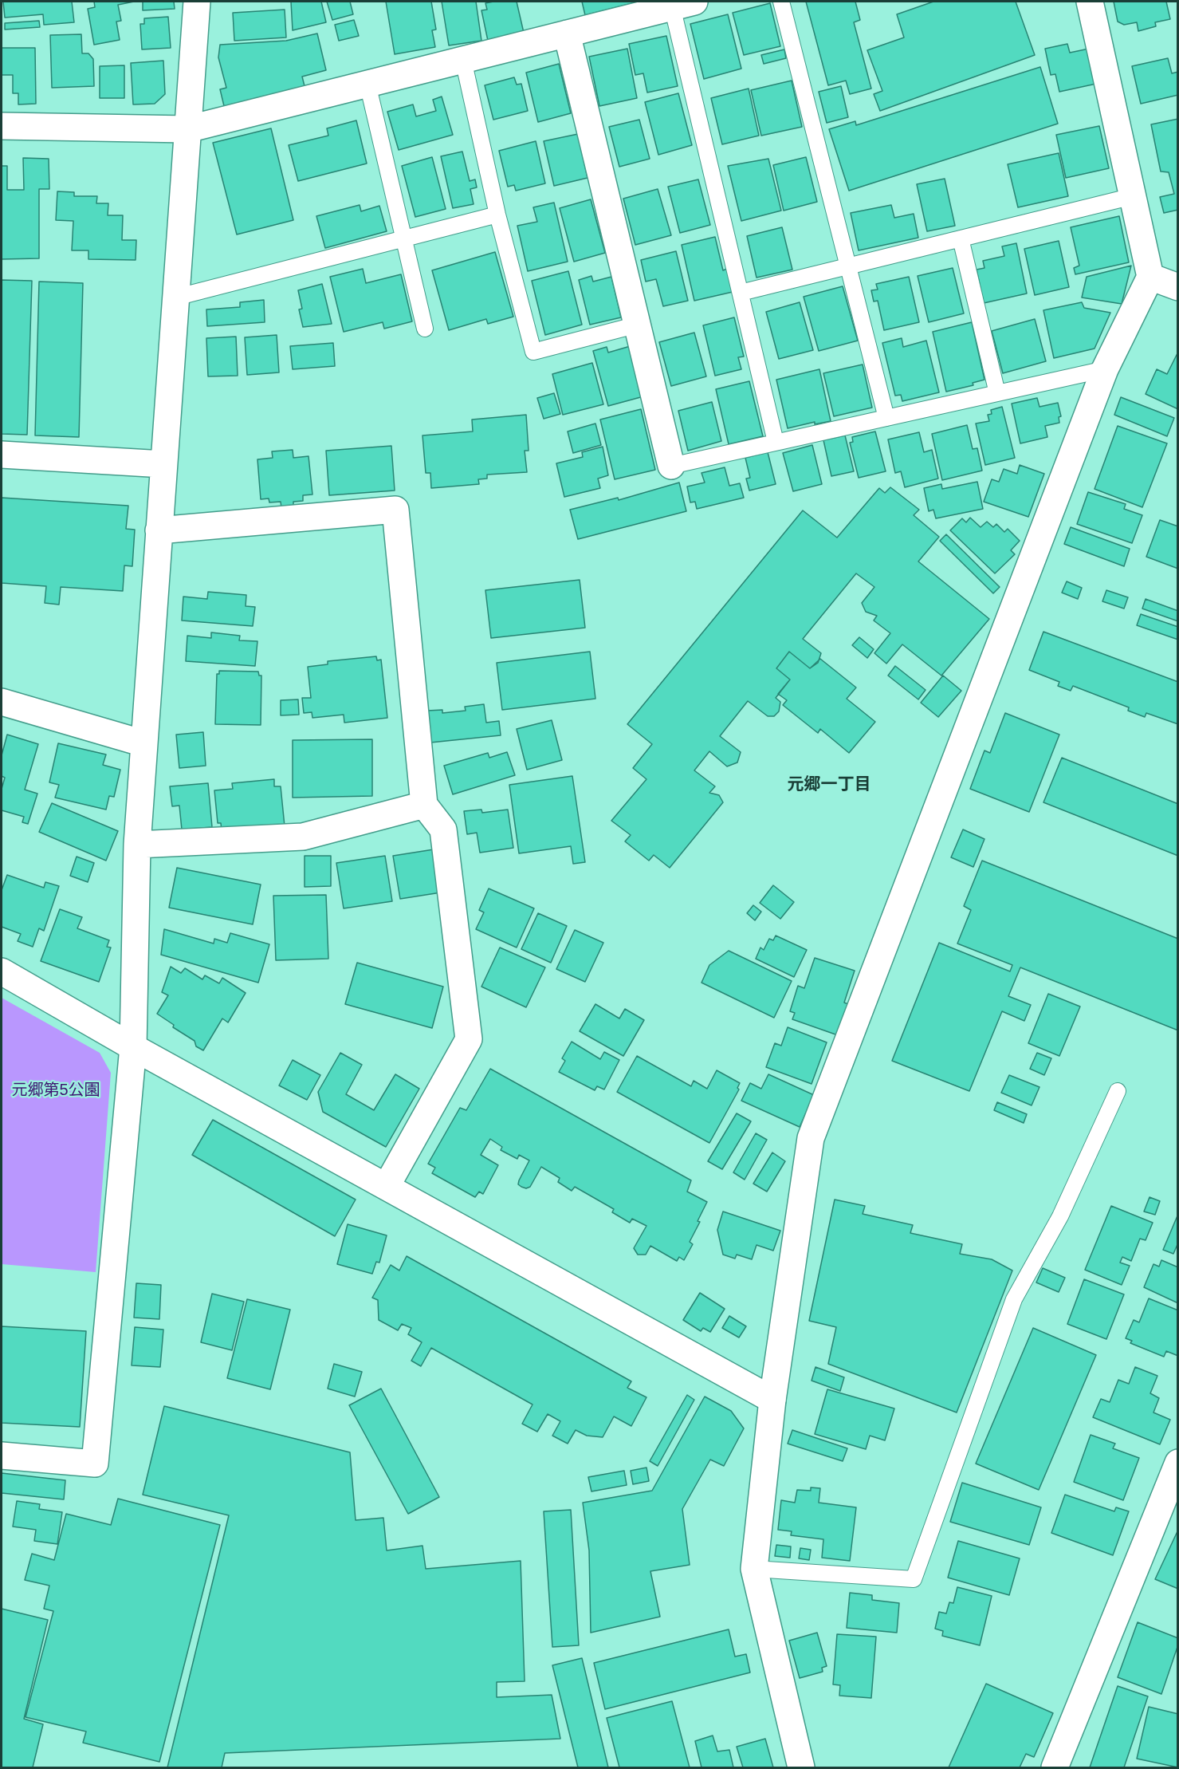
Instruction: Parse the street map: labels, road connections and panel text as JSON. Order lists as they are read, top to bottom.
{
  "districts": ["元郷一丁目"],
  "parks": ["元郷第5公園"]
}
